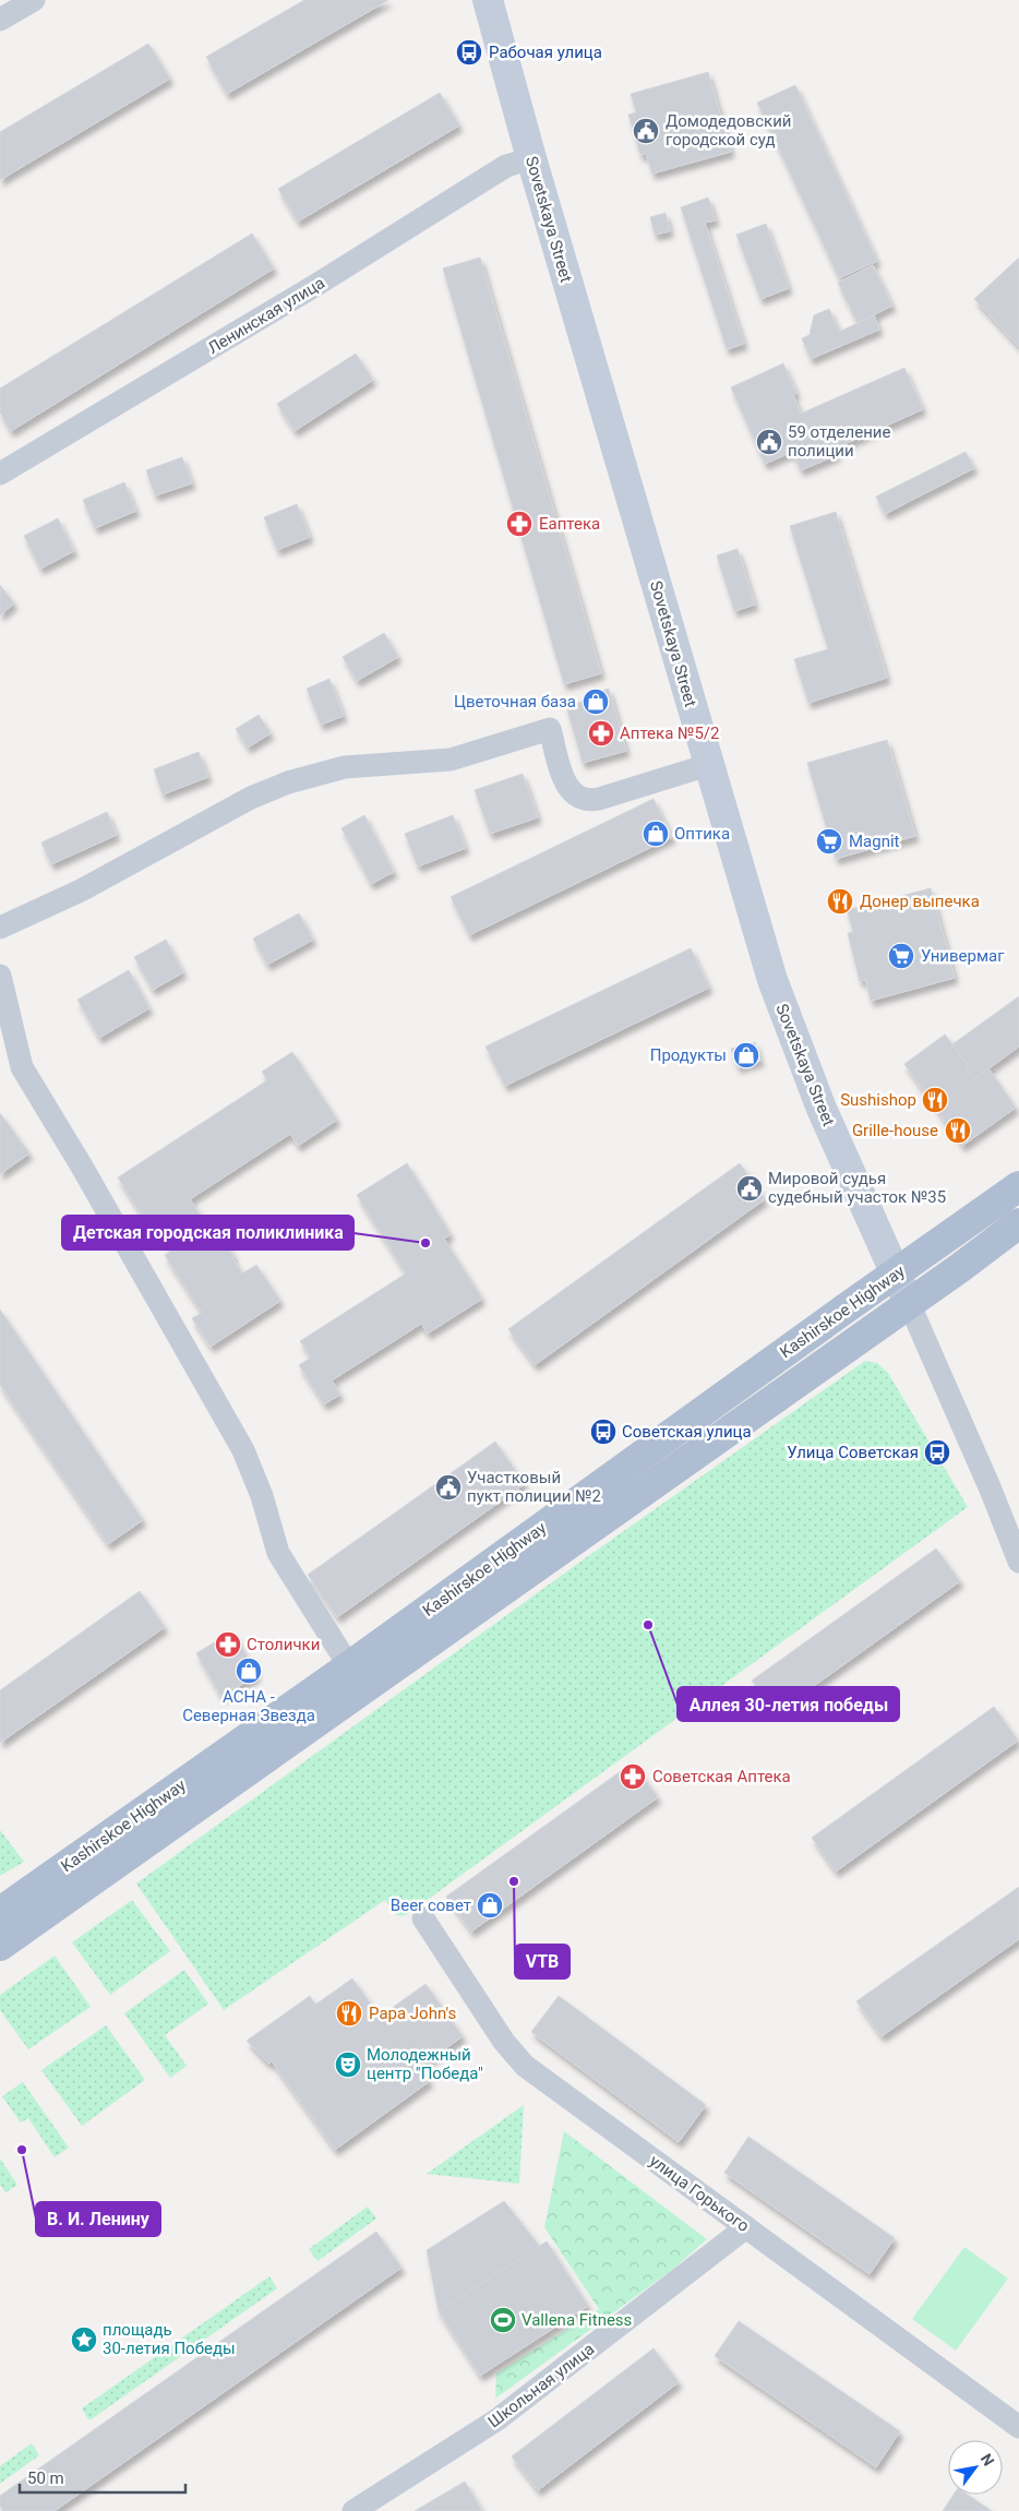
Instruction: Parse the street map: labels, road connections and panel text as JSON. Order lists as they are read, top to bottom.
{
  "streets": {
    "main road": ["Sovetskaya Street", "Kashirskoe Highway"],
    "street": ["Ленинская улица", "улица Горького", "Школьная улица"]
  },
  "crossings": [
    ["Sovetskaya Street", "Ленинская улица"],
    ["Sovetskaya Street", "Kashirskoe Highway"],
    ["улица Горького", "Школьная улица"]
  ],
  "places": {
    "bus stop": ["Рабочая улица", "Советская улица", "Улица Советская"],
    "public building": [
      "Домодедовский городской суд",
      "59 отделение полиции",
      "Мировой судья судебный участок №35",
      "Участковый пукт полиции №2"
    ],
    "pharmacy": [
      "Еаптека",
      "Аптека №5/2",
      "Столички",
      "Советская Аптека"
    ],
    "shop": [
      "Цветочная база",
      "Оптика",
      "Продукты",
      "АСНА - Северная Звезда",
      "Beer совет"
    ],
    "supermarket": ["Magnit", "Универмаг"],
    "restaurant": [
      "Донер выпечка",
      "Sushishop",
      "Grille-house",
      "Papa John's"
    ],
    "other": [
      "Детская городская поликлиника",
      "Аллея 30-летия победы",
      "VTB",
      "В. И. Ленину"
    ],
    "theatre": ["Молодежный центр \"Победа\""],
    "sports": ["Vallena Fitness"],
    "place": ["площадь 30-летия Победы"]
  },
  "scale_bar": "50 m",
  "north": "top right"
}
